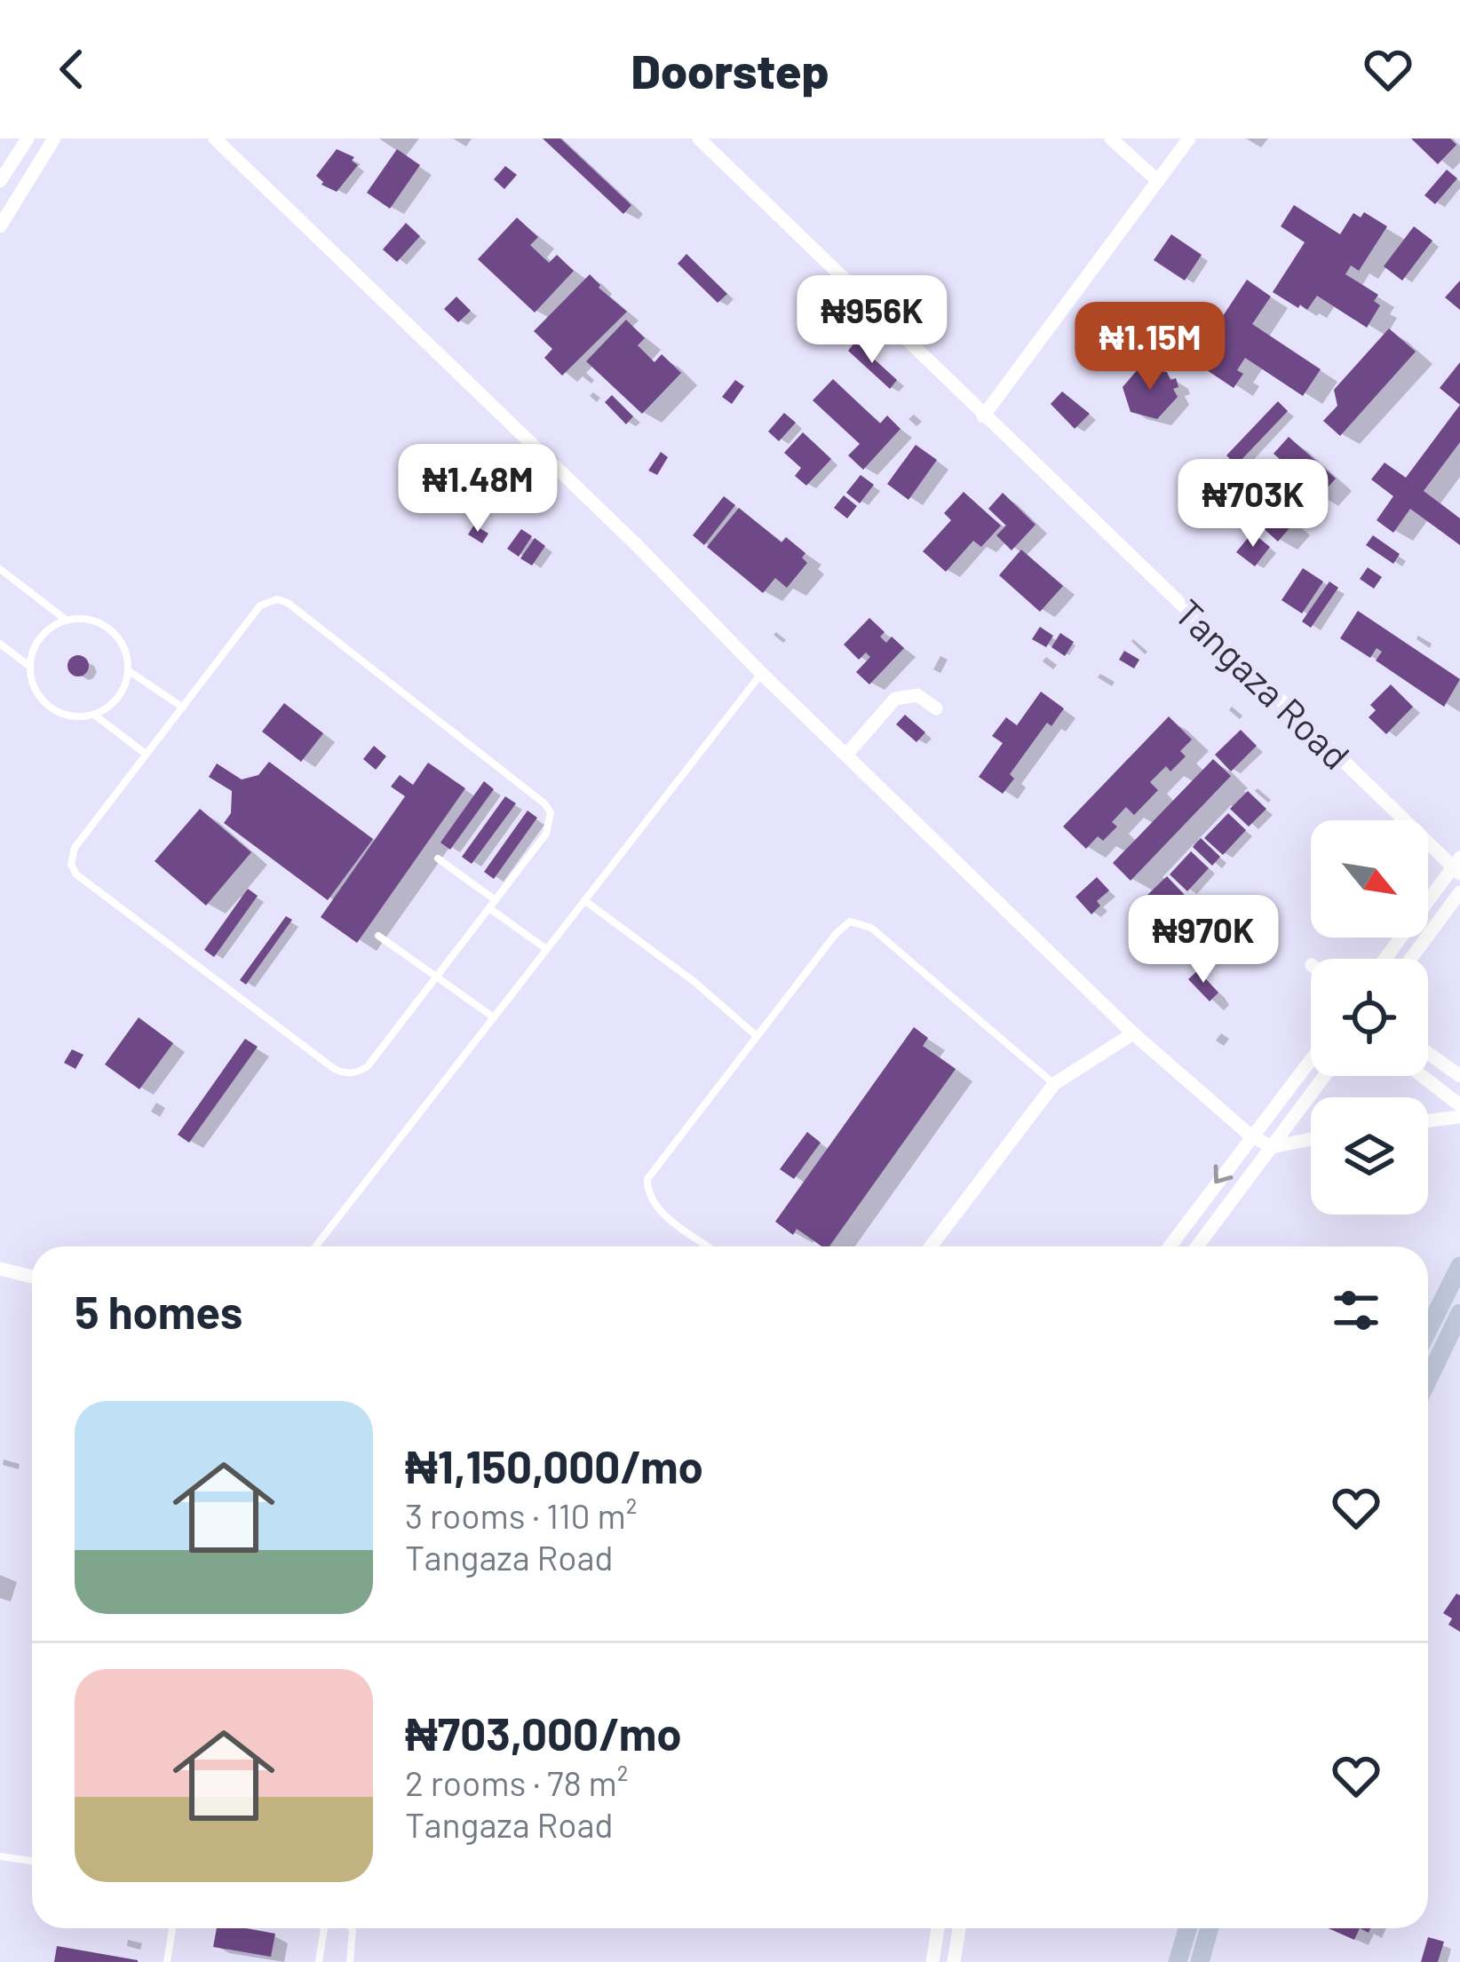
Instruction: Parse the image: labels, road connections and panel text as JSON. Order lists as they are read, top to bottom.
{
  "streets": {
    "street": ["Tangaza Road"]
  },
  "north": "bottom right",
  "page": {
    "header": "Doorstep",
    "price": [
      "₦956K",
      "₦1.15M",
      "₦1.48M",
      "₦703K",
      "₦970K"
    ],
    "heading": "5 homes",
    "list": [
      {
        "name": "₦1,150,000/mo",
        "note": "3 rooms · 110 m² · Tangaza Road"
      },
      {
        "name": "₦703,000/mo",
        "note": "2 rooms · 78 m² · Tangaza Road"
      }
    ]
  }
}
